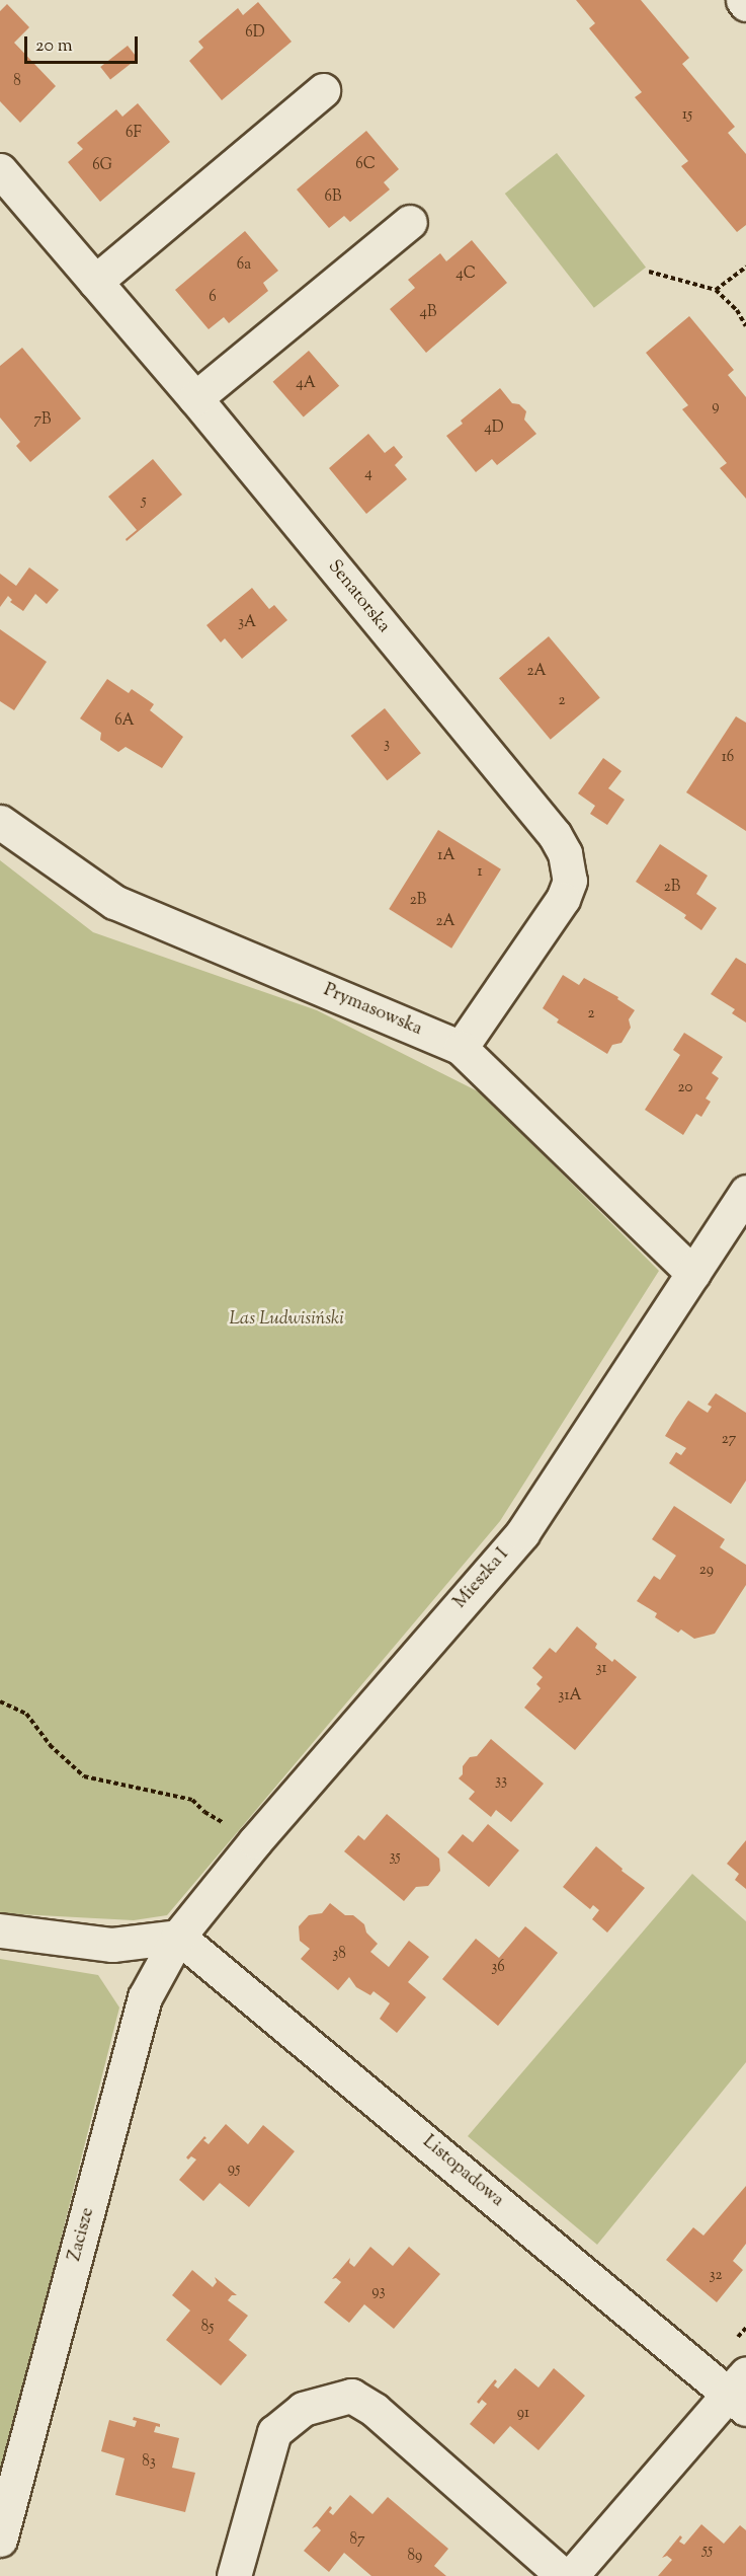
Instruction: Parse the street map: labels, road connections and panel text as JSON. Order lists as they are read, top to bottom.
{
  "streets": {
    "street": [
      "Senatorska",
      "Prymasowska",
      "Mieszka I",
      "Listopadowa",
      "Zacisze"
    ]
  },
  "crossings": [
    ["Senatorska", "Prymasowska"],
    ["Prymasowska", "Mieszka I"],
    ["Mieszka I", "Listopadowa"],
    ["Mieszka I", "Zacisze"],
    ["Listopadowa", "Zacisze"]
  ],
  "parks": ["Las Ludwisiński"],
  "house_numbers": [
    "6D",
    "8",
    "15",
    "6F",
    "6C",
    "6G",
    "6B",
    "6a",
    "4C",
    "6",
    "4B",
    "4A",
    "9",
    "7B",
    "4D",
    "4",
    "5",
    "3A",
    "2A",
    "2",
    "6A",
    "3",
    "16",
    "1A",
    "1",
    "2B",
    "2B",
    "2A",
    "2",
    "20",
    "27",
    "29",
    "31",
    "31A",
    "33",
    "35",
    "38",
    "36",
    "95",
    "32",
    "93",
    "85",
    "91",
    "83",
    "87",
    "55",
    "89"
  ],
  "scale_bar": "20 m"
}
